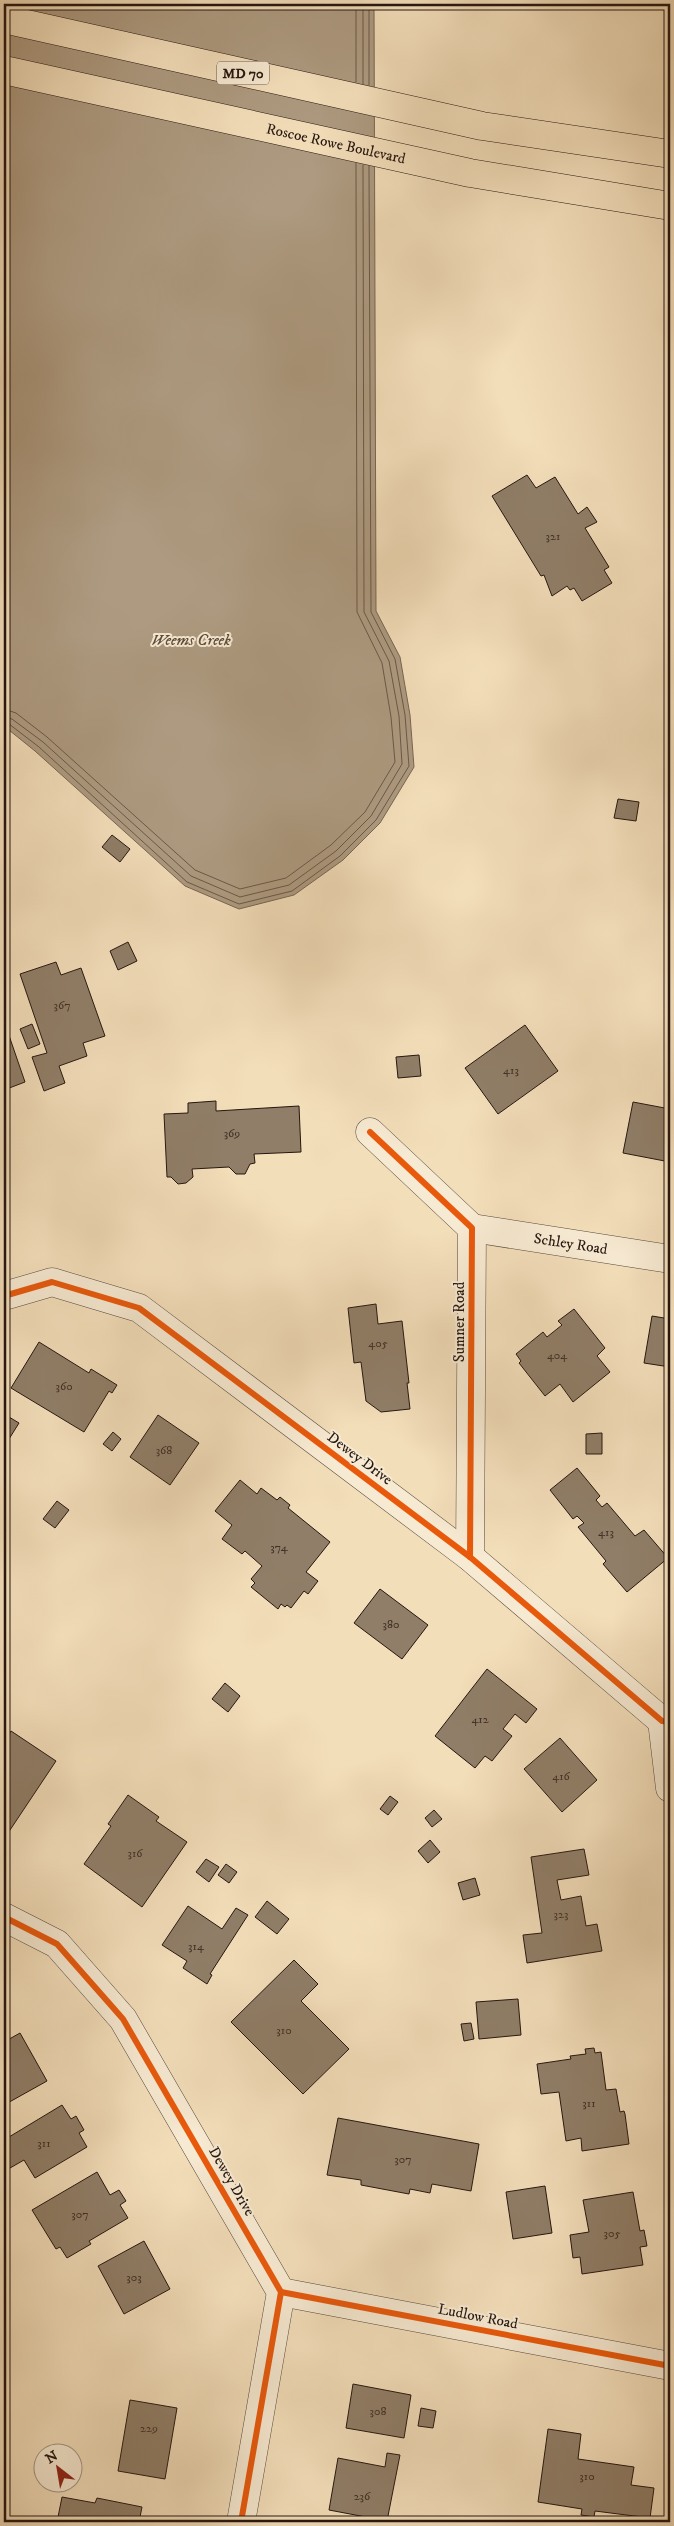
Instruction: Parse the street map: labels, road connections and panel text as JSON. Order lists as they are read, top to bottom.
{
  "streets": {
    "main road": ["MD 70", "Roscoe Rowe Boulevard"],
    "street": [
      "Schley Road",
      "Sumner Road",
      "Dewey Drive",
      "Ludlow Road"
    ]
  },
  "crossings": [
    ["Schley Road", "Sumner Road"],
    ["Sumner Road", "Dewey Drive"],
    ["Dewey Drive", "Ludlow Road"]
  ],
  "water": ["Weems Creek"],
  "house_numbers": [
    "321",
    "367",
    "413",
    "369",
    "405",
    "404",
    "360",
    "368",
    "413",
    "374",
    "380",
    "412",
    "416",
    "316",
    "323",
    "314",
    "310",
    "311",
    "311",
    "307",
    "307",
    "305",
    "303",
    "308",
    "229",
    "310",
    "236"
  ],
  "north": "top left"
}
